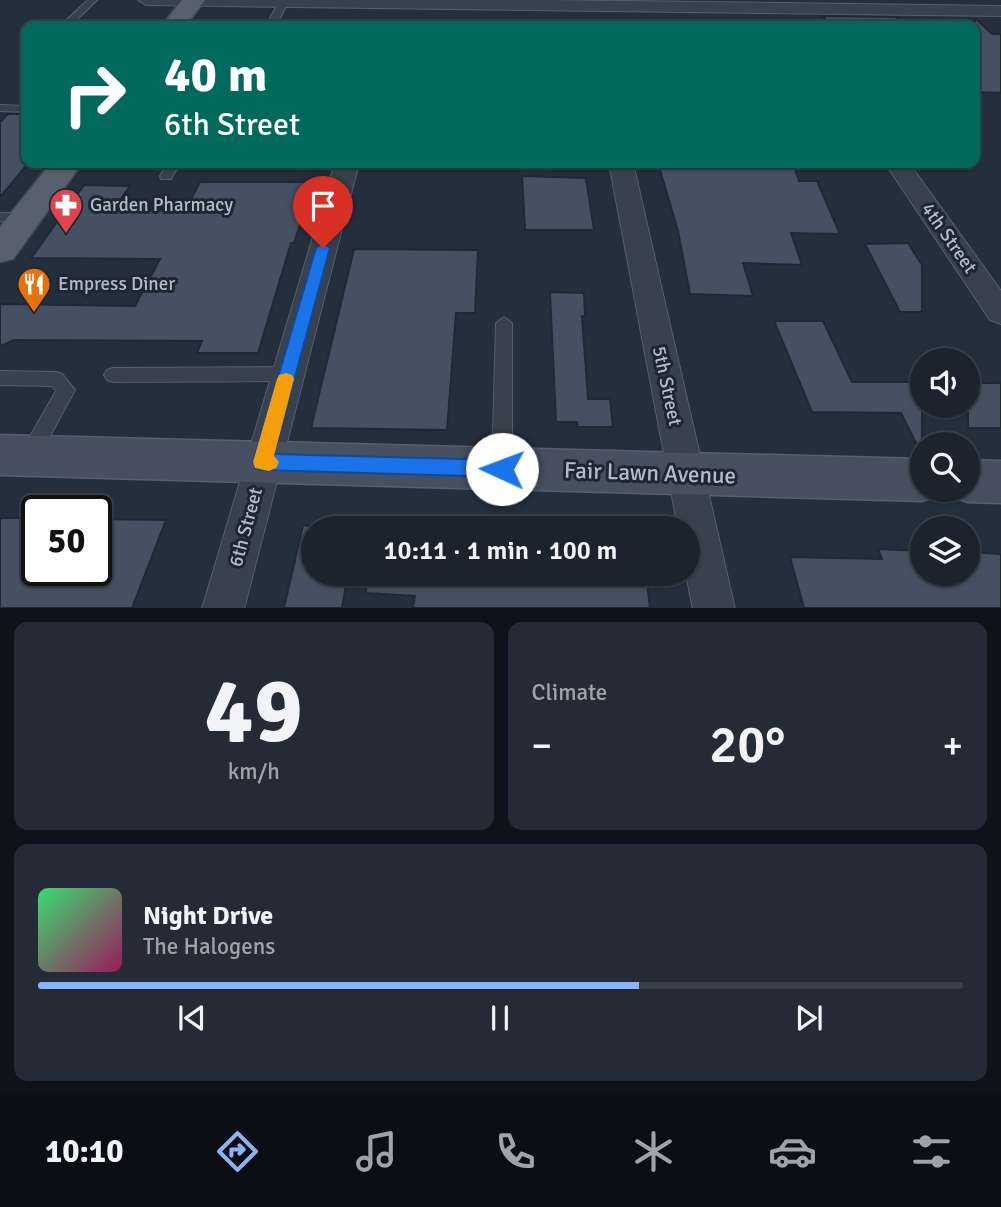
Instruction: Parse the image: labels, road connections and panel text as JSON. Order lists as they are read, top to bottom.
{
  "streets": {
    "main road": ["Fair Lawn Avenue"],
    "street": ["4th Street", "5th Street", "6th Street"]
  },
  "crossings": [
    ["5th Street", "Fair Lawn Avenue"],
    ["Fair Lawn Avenue", "6th Street"]
  ],
  "places": {
    "pharmacy": ["Garden Pharmacy"],
    "restaurant": ["Empress Diner"]
  },
  "page": {
    "turn": ["40 m", "6th Street"],
    "limit": "50",
    "trip": "10:11 · 1 min · 100 m",
    "tile": [
      ["49", "km/h"],
      "Climate"
    ],
    "heat": ["−", "20°", "+"],
    "song": ["Night Drive", "The Halogens"],
    "tabs": "10:10"
  }
}
